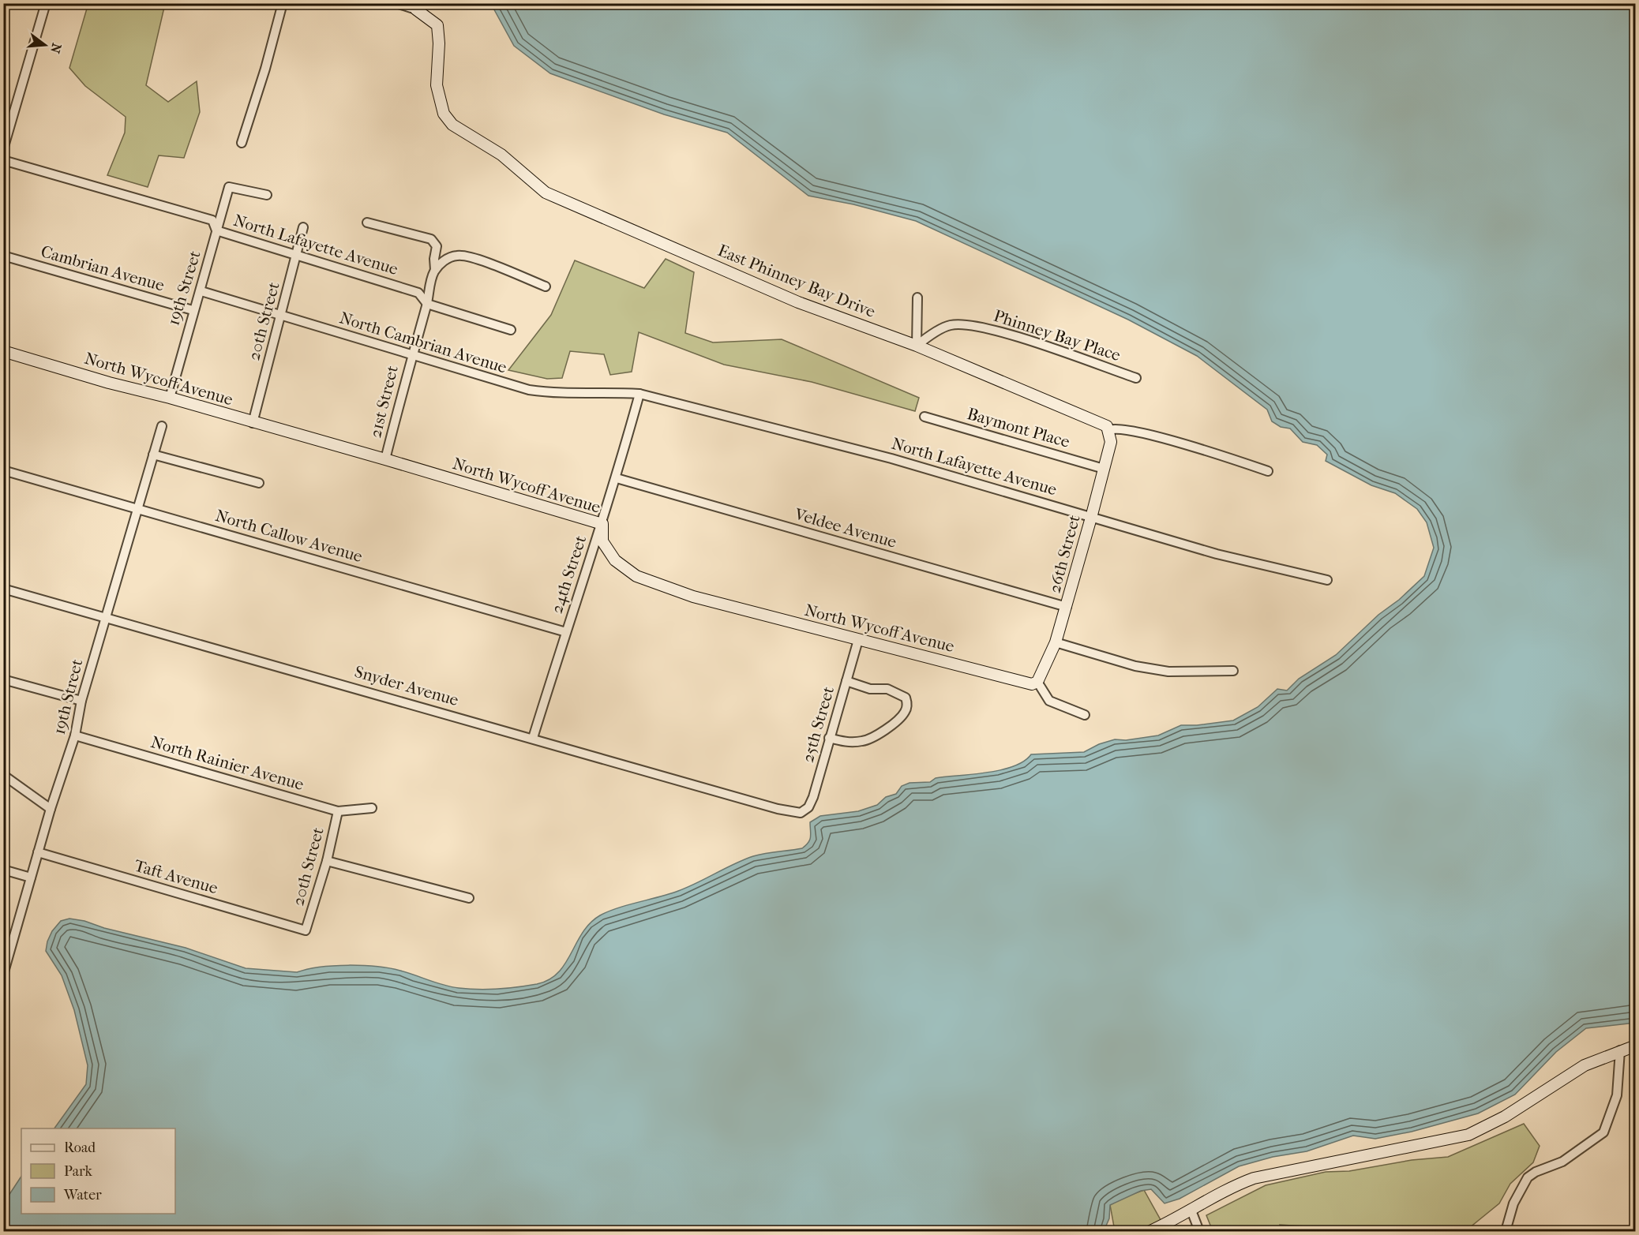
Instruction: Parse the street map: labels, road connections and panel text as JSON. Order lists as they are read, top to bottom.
{
  "streets": {
    "street": [
      "North Lafayette Avenue",
      "Cambrian Avenue",
      "East Phinney Bay Drive",
      "19th Street",
      "20th Street",
      "Phinney Bay Place",
      "North Cambrian Avenue",
      "North Wycoff Avenue",
      "21st Street",
      "Baymont Place",
      "Veldee Avenue",
      "North Callow Avenue",
      "26th Street",
      "24th Street",
      "Snyder Avenue",
      "25th Street",
      "North Rainier Avenue",
      "Taft Avenue"
    ]
  },
  "crossings": [
    ["North Lafayette Avenue", "19th Street"],
    ["North Lafayette Avenue", "20th Street"],
    ["North Lafayette Avenue", "North Cambrian Avenue"],
    ["North Lafayette Avenue", "21st Street"],
    ["North Lafayette Avenue", "26th Street"],
    ["North Lafayette Avenue", "24th Street"],
    ["Cambrian Avenue", "19th Street"],
    ["East Phinney Bay Drive", "Phinney Bay Place"],
    ["East Phinney Bay Drive", "26th Street"],
    ["19th Street", "North Cambrian Avenue"],
    ["19th Street", "North Wycoff Avenue"],
    ["19th Street", "North Callow Avenue"],
    ["19th Street", "Snyder Avenue"],
    ["19th Street", "North Rainier Avenue"],
    ["19th Street", "Taft Avenue"],
    ["20th Street", "North Cambrian Avenue"],
    ["20th Street", "North Wycoff Avenue"],
    ["20th Street", "North Rainier Avenue"],
    ["20th Street", "Taft Avenue"],
    ["North Cambrian Avenue", "21st Street"],
    ["North Cambrian Avenue", "24th Street"],
    ["North Wycoff Avenue", "21st Street"],
    ["North Wycoff Avenue", "26th Street"],
    ["North Wycoff Avenue", "24th Street"],
    ["North Wycoff Avenue", "25th Street"],
    ["Baymont Place", "26th Street"],
    ["Veldee Avenue", "26th Street"],
    ["Veldee Avenue", "24th Street"],
    ["North Callow Avenue", "24th Street"],
    ["24th Street", "Snyder Avenue"],
    ["Snyder Avenue", "25th Street"]
  ],
  "legend": ["Road", "Park", "Water"],
  "north": "right"
}
